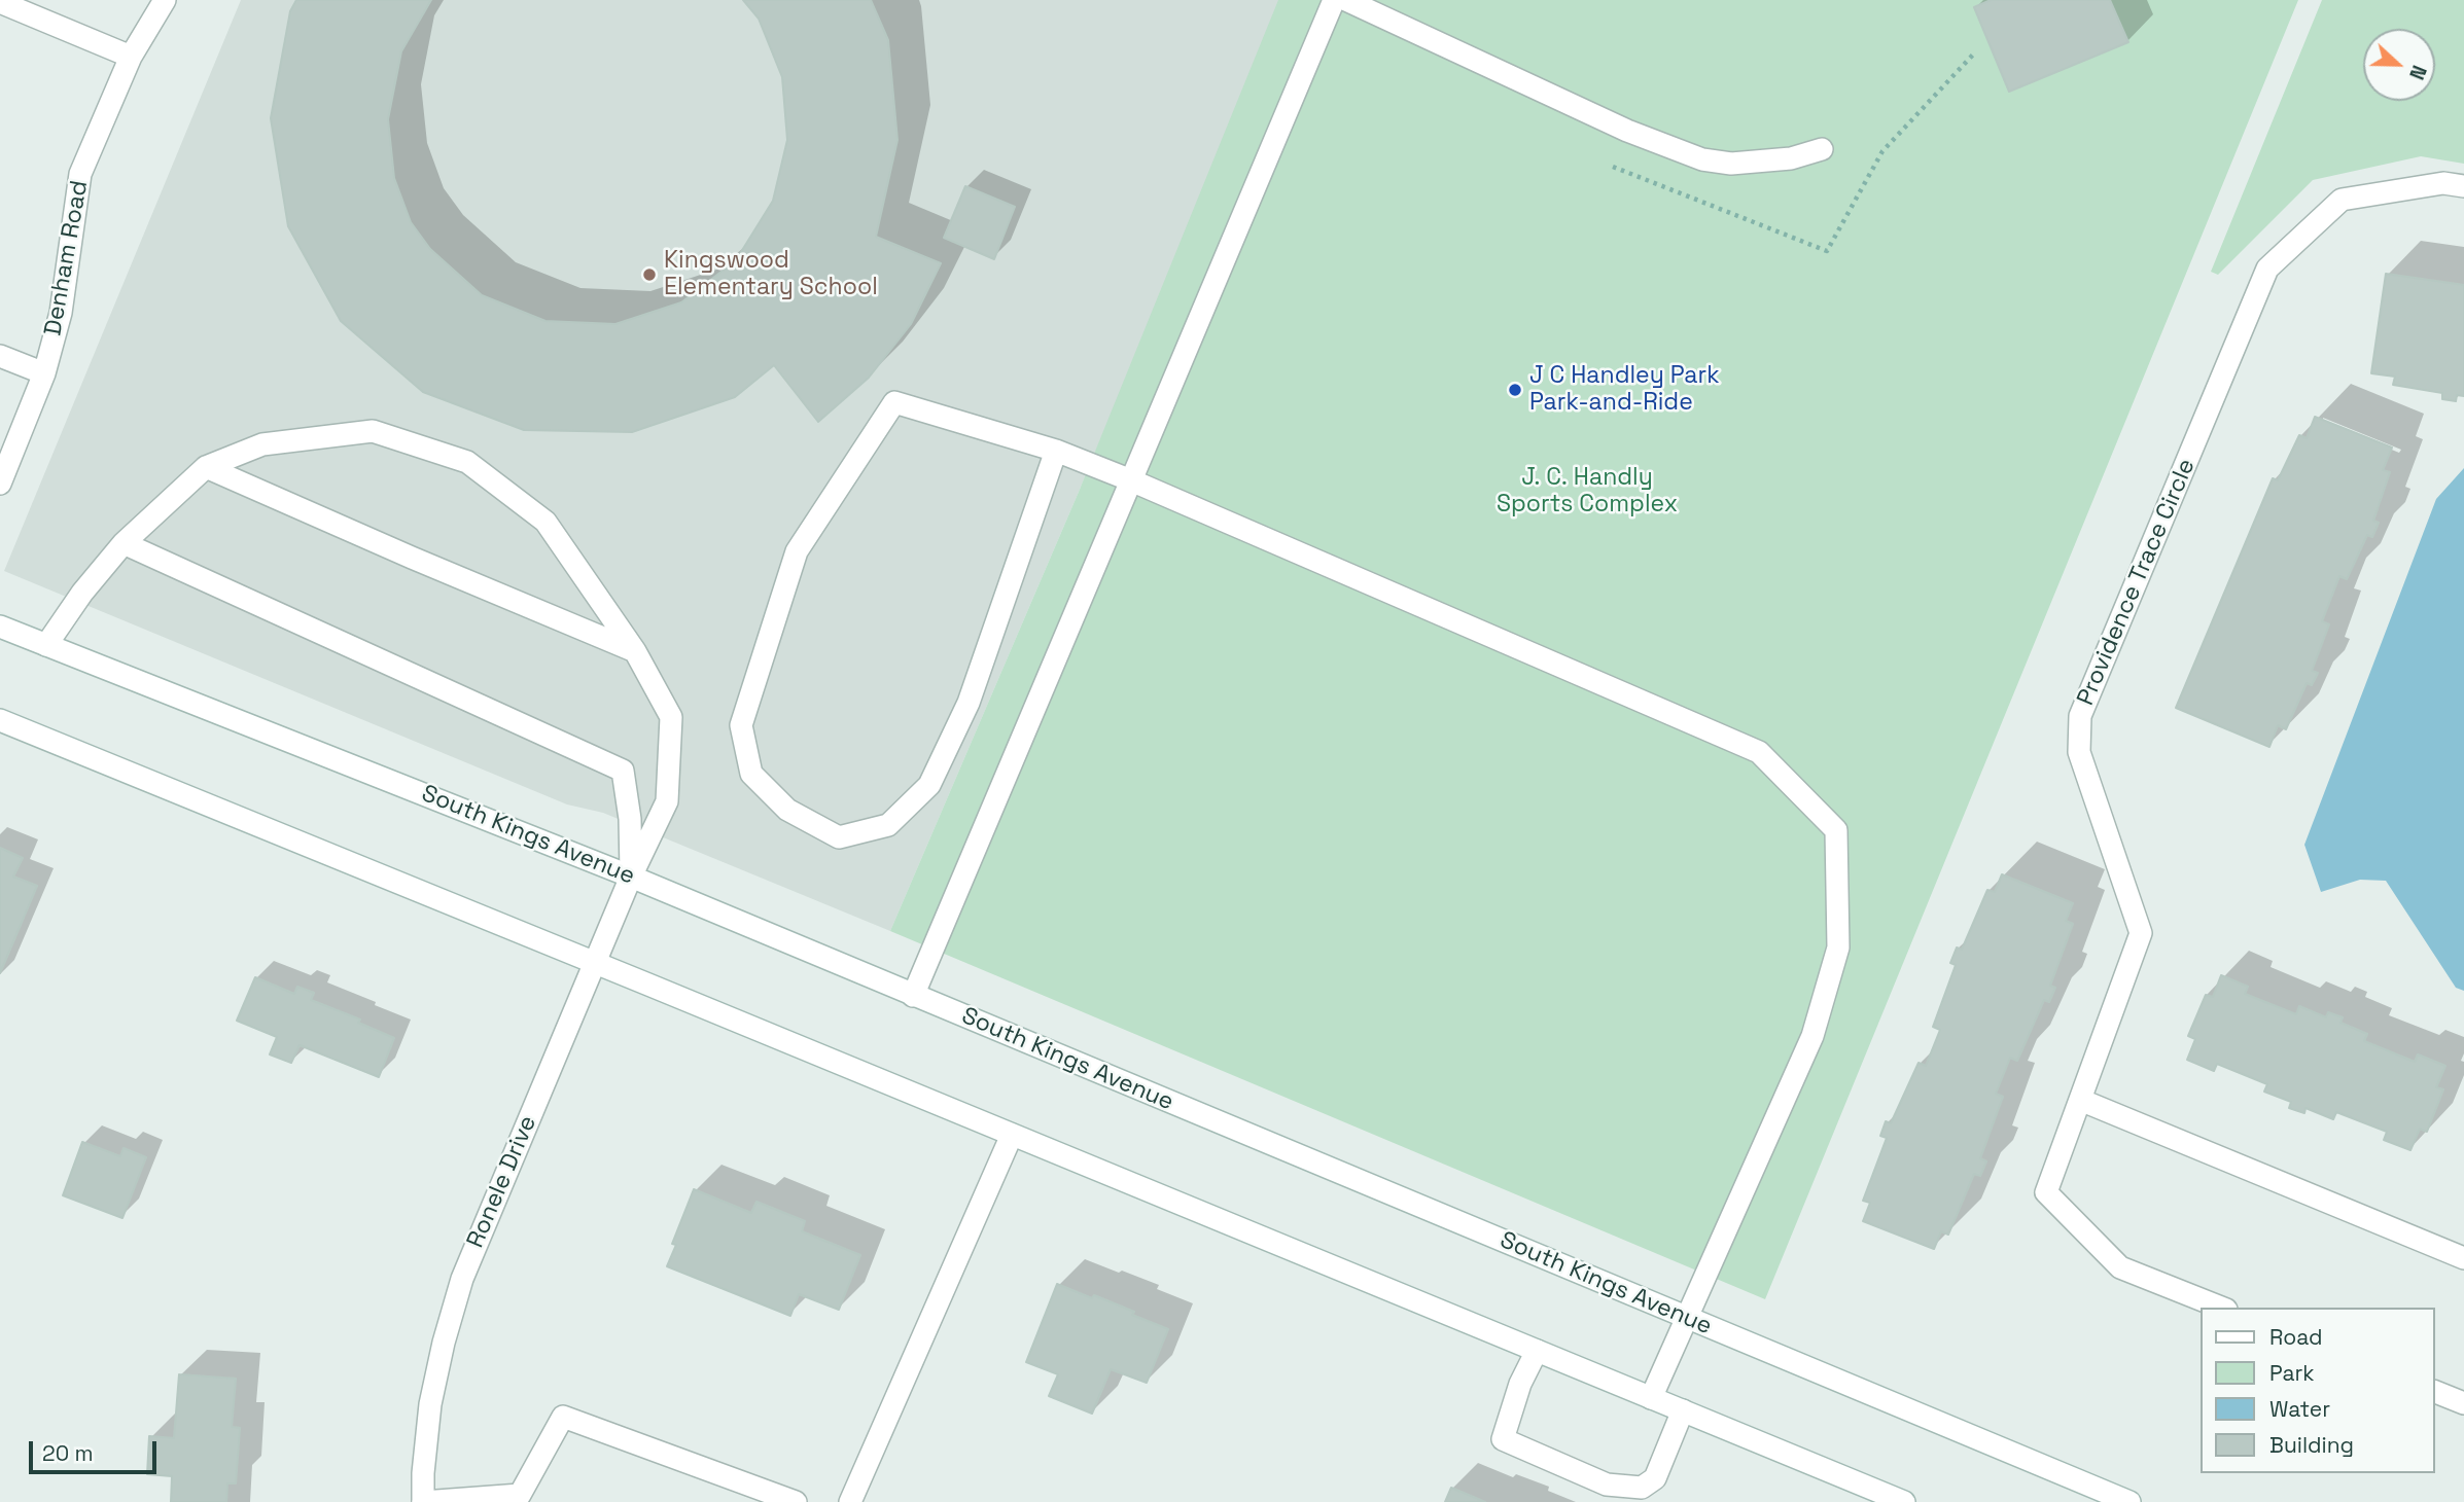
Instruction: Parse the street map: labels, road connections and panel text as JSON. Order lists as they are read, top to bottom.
{
  "streets": {
    "main road": [
      "Denham Road",
      "Providence Trace Circle",
      "South Kings Avenue",
      "Ronele Drive"
    ]
  },
  "crossings": [
    ["South Kings Avenue", "Ronele Drive"]
  ],
  "parks": ["J. C. Handly Sports Complex"],
  "places": ["Kingswood Elementary School", "J C Handley Park Park-and-Ride"],
  "legend": [
    "Road",
    "Park",
    "Water",
    "Building"
  ],
  "scale_bar": "20 m",
  "north": "right"
}
